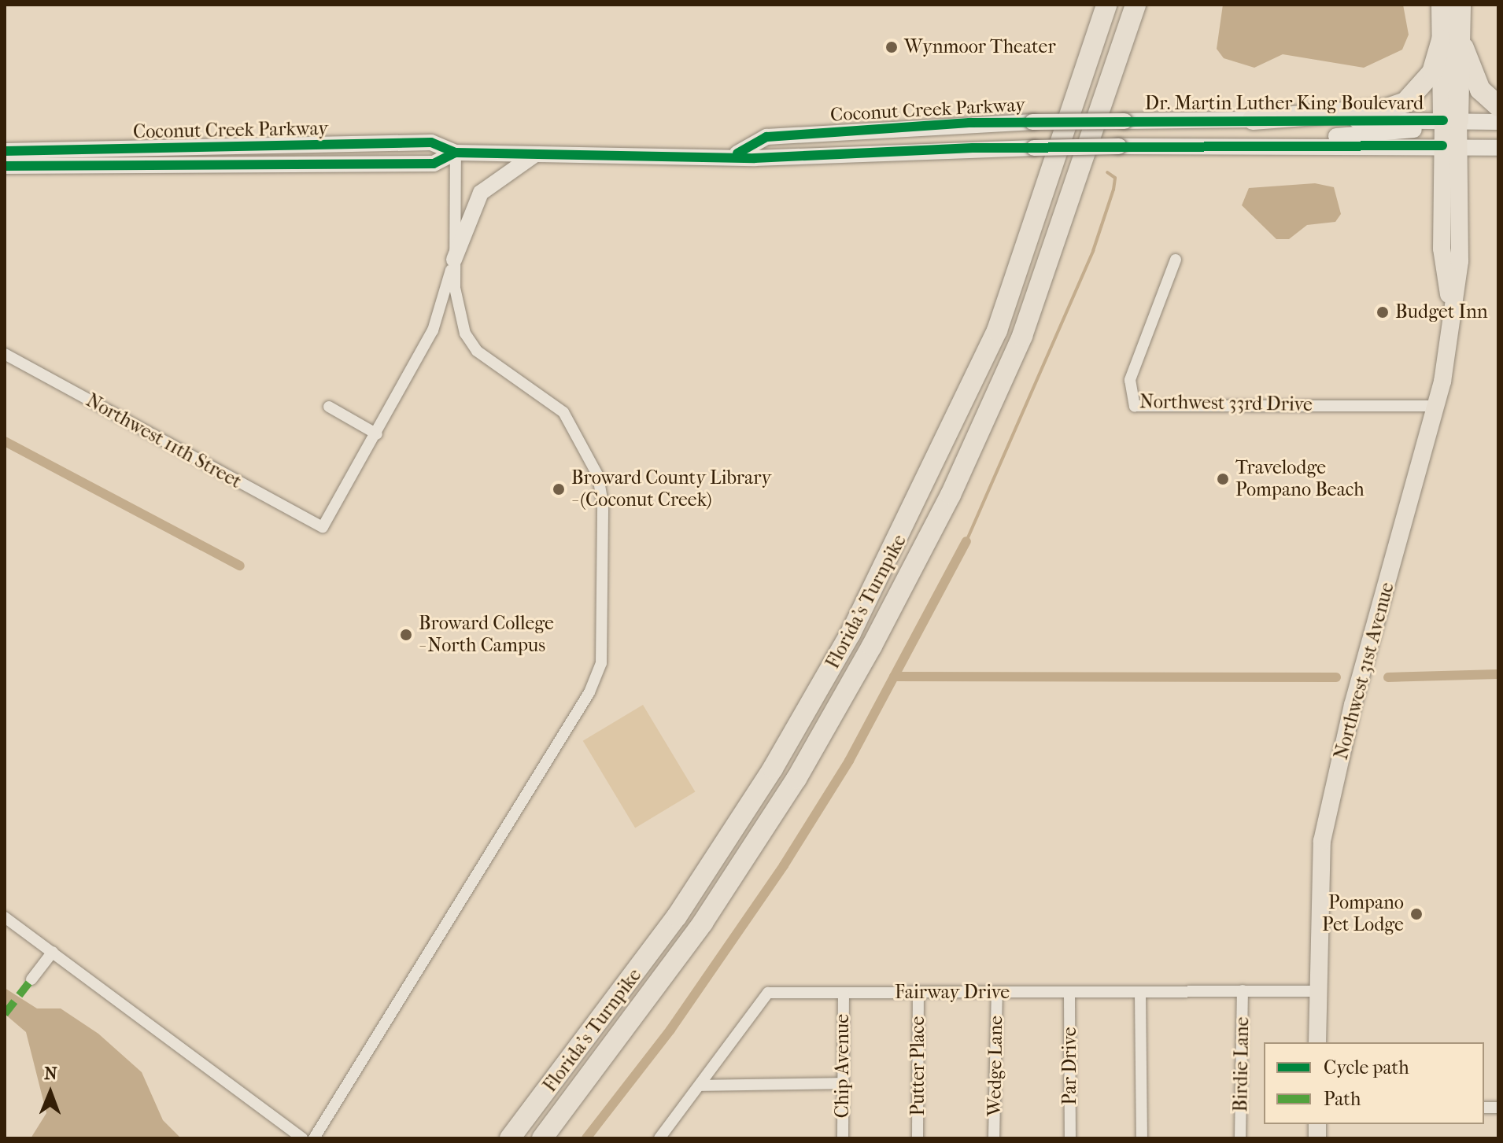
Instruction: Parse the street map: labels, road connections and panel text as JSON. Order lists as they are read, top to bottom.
{
  "streets": {
    "highway": ["Florida's Turnpike"],
    "main road": ["Dr. Martin Luther King Boulevard", "Coconut Creek Parkway", "Northwest 31st Avenue"],
    "street": [
      "Northwest 33rd Drive",
      "Northwest 11th Street",
      "Fairway Drive",
      "Birdie Lane",
      "Chip Avenue",
      "Putter Place",
      "Wedge Lane",
      "Par Drive"
    ]
  },
  "crossings": [
    ["Dr. Martin Luther King Boulevard", "Coconut Creek Parkway"],
    ["Dr. Martin Luther King Boulevard", "Northwest 31st Avenue"],
    ["Northwest 33rd Drive", "Northwest 31st Avenue"],
    ["Northwest 31st Avenue", "Fairway Drive"],
    ["Fairway Drive", "Birdie Lane"],
    ["Fairway Drive", "Chip Avenue"],
    ["Fairway Drive", "Putter Place"],
    ["Fairway Drive", "Wedge Lane"],
    ["Fairway Drive", "Par Drive"]
  ],
  "places": [
    "Wynmoor Theater",
    "Budget Inn",
    "Travelodge Pompano Beach",
    "Broward County Library - (Coconut Creek)",
    "Broward College - North Campus",
    "Pompano Pet Lodge"
  ],
  "legend": ["Cycle path", "Path"],
  "north": "top"
}
